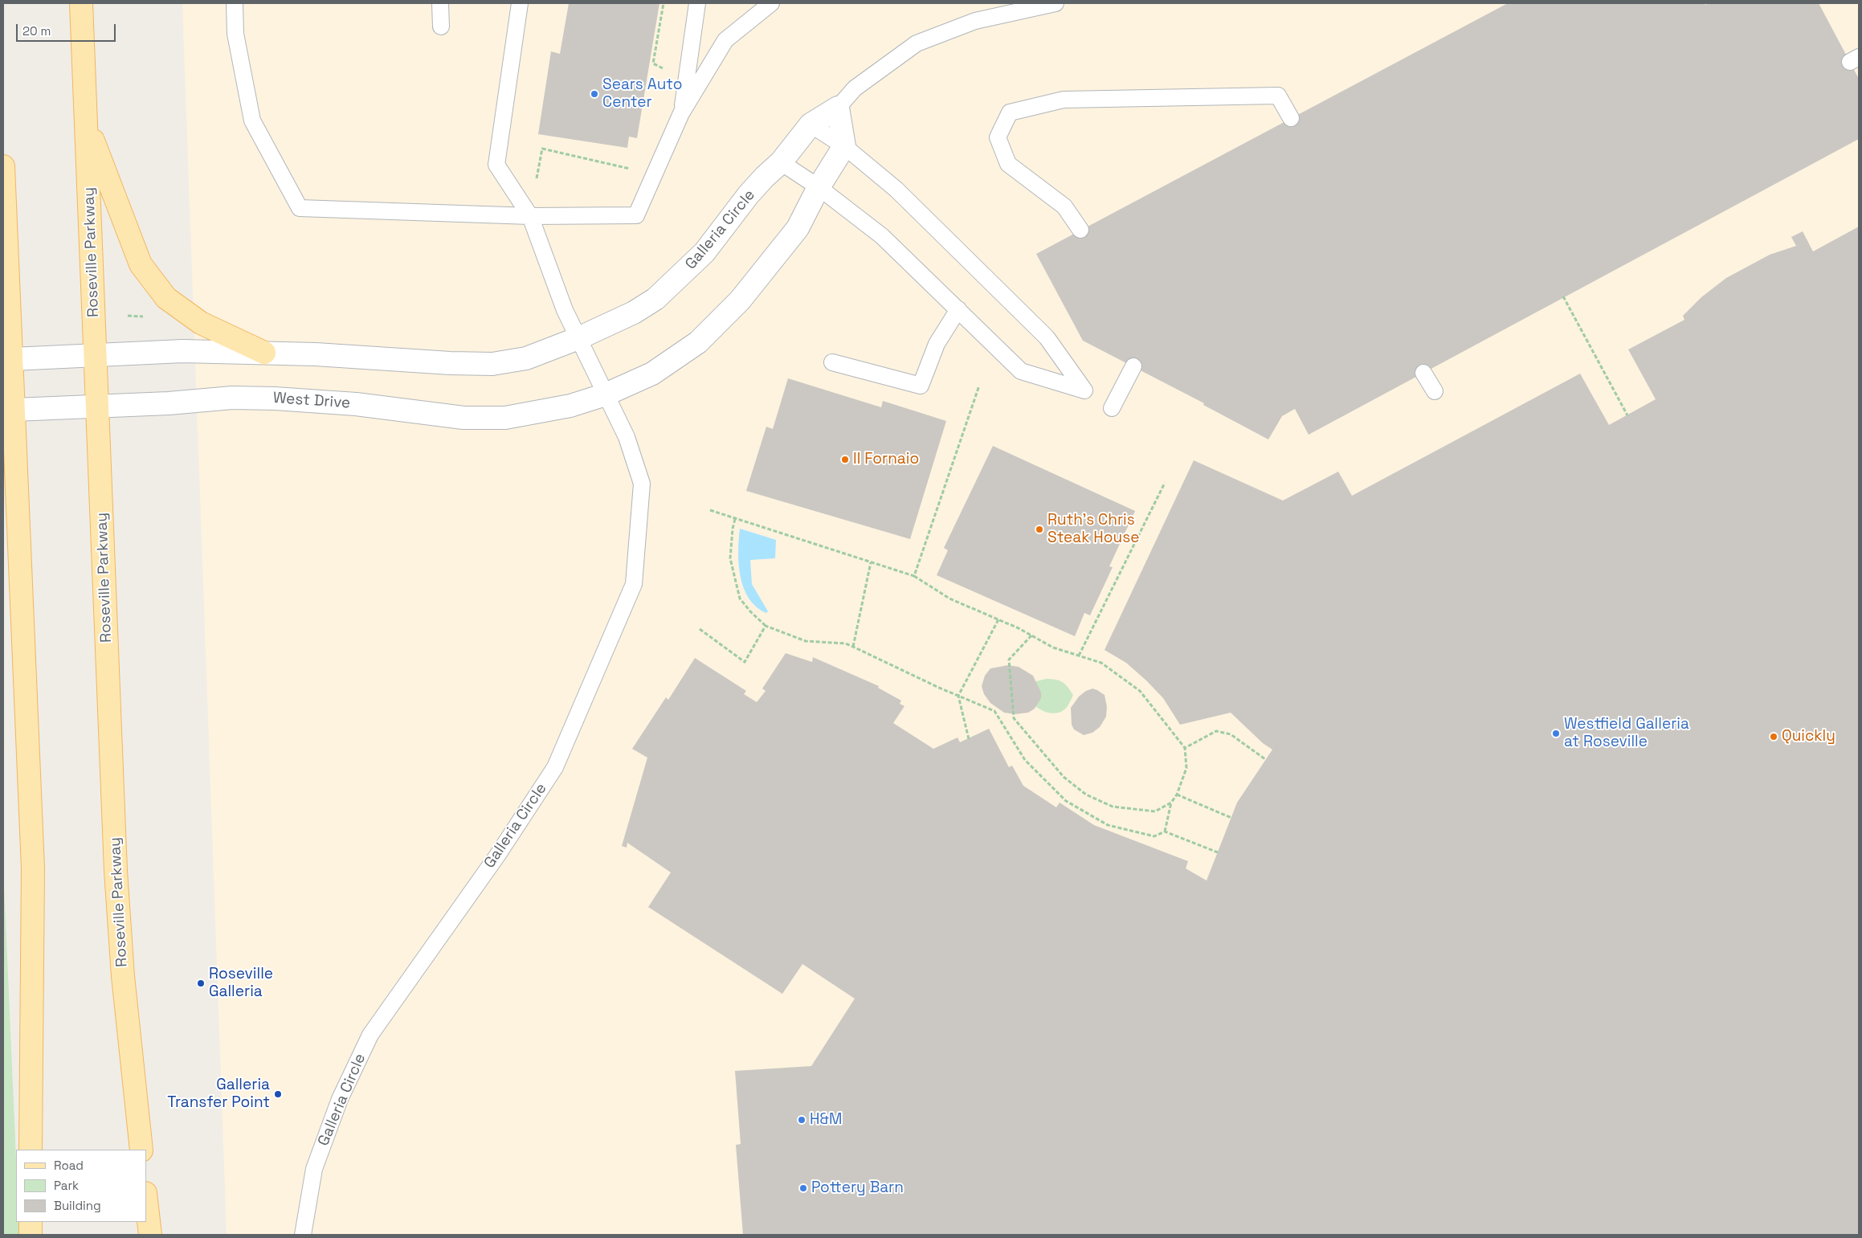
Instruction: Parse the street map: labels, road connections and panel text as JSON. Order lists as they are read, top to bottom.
{
  "streets": {
    "main road": ["Roseville Parkway"],
    "street": ["Galleria Circle", "West Drive"]
  },
  "crossings": [
    ["Galleria Circle", "West Drive"],
    ["Roseville Parkway", "West Drive"]
  ],
  "places": [
    "Sears Auto Center",
    "II Fornaio",
    "Ruth's Chris Steak House",
    "Westfield Galleria at Roseville",
    "Quickly",
    "Roseville Galleria",
    "Galleria Transfer Point",
    "H&M",
    "Pottery Barn"
  ],
  "legend": ["Road", "Park", "Building"],
  "scale_bar": "20 m"
}
